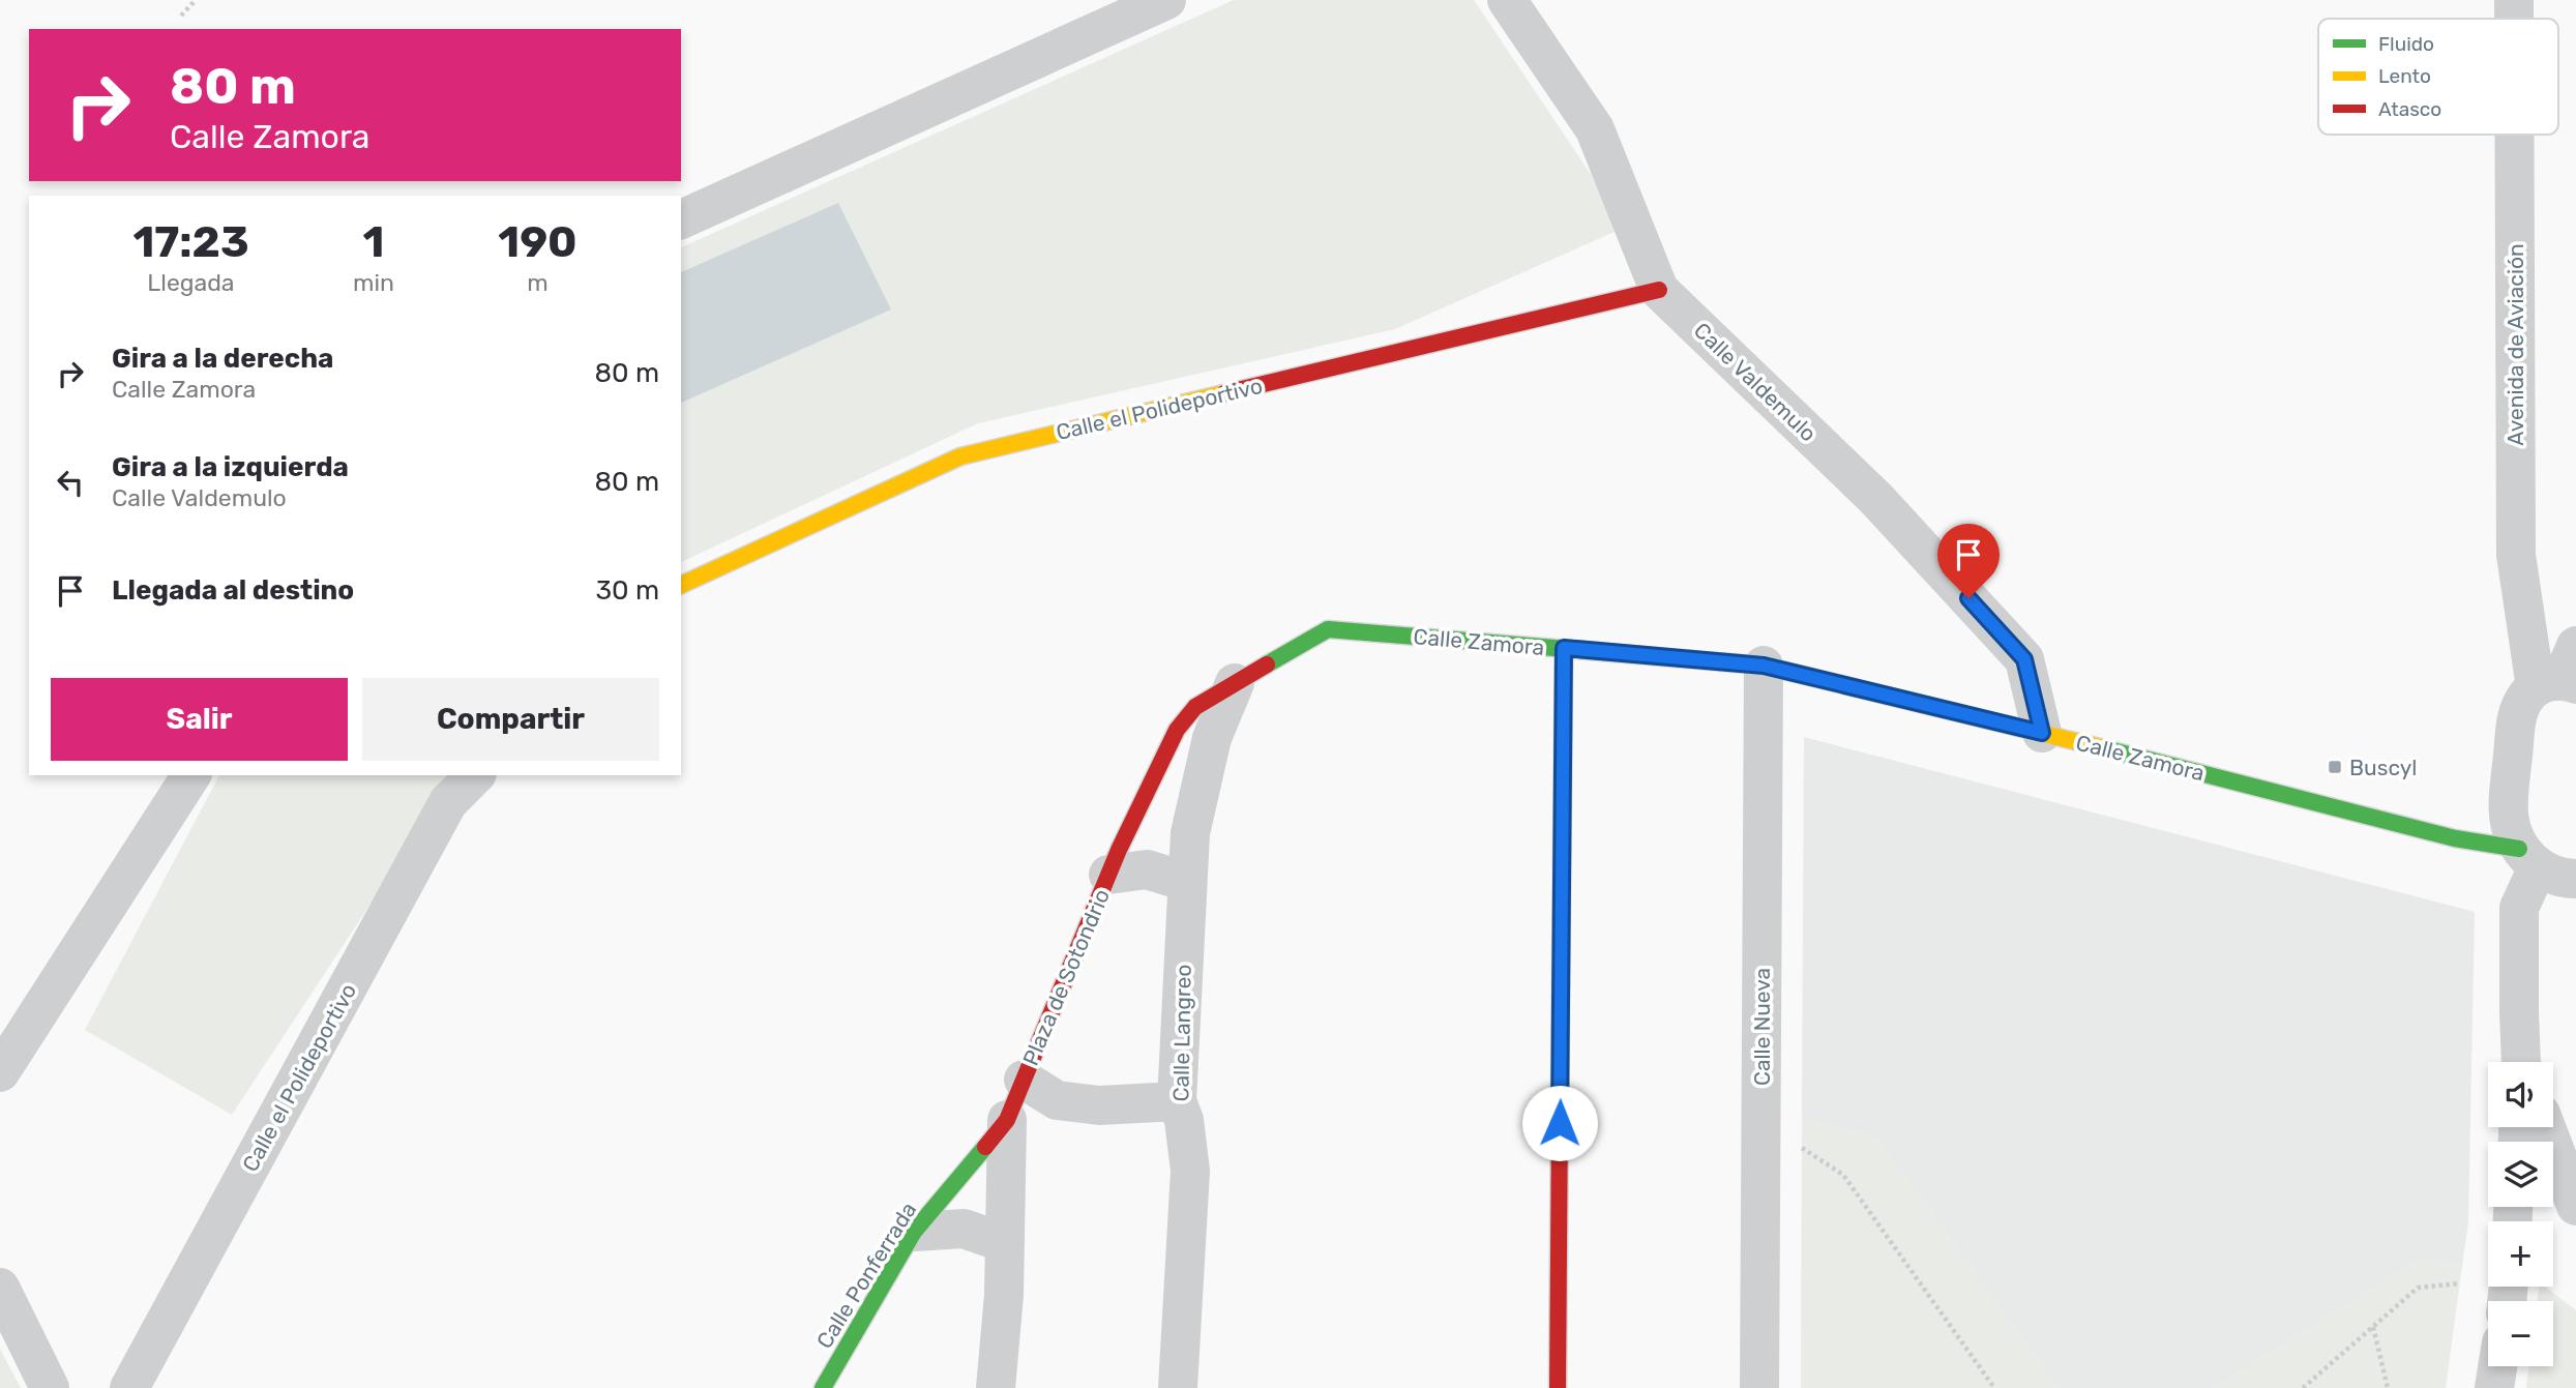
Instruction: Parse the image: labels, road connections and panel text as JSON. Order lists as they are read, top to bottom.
{
  "streets": {
    "street": [
      "Avenida de Aviación",
      "Calle Valdemulo",
      "Calle el Polideportivo",
      "Calle Zamora",
      "Plaza de Sotondrio",
      "Calle Nueva",
      "Calle Langreo",
      "Calle Ponferrada"
    ]
  },
  "crossings": [
    ["Calle Valdemulo", "Calle el Polideportivo"],
    ["Calle Valdemulo", "Calle Zamora"],
    ["Calle Zamora", "Plaza de Sotondrio"],
    ["Calle Zamora", "Calle Nueva"],
    ["Calle Zamora", "Calle Langreo"],
    ["Plaza de Sotondrio", "Calle Langreo"],
    ["Plaza de Sotondrio", "Calle Ponferrada"]
  ],
  "places": {
    "transit": ["Buscyl"]
  },
  "legend": ["Fluido", "Lento", "Atasco"],
  "page": {
    "turn": ["80 m", "Calle Zamora"],
    "eta": [
      "17:23",
      "Llegada",
      "1",
      "min",
      "190",
      "m"
    ],
    "list": [
      {
        "name": "Gira a la derecha",
        "note": "Calle Zamora",
        "value": "80 m"
      },
      {
        "name": "Gira a la izquierda",
        "note": "Calle Valdemulo",
        "value": "80 m"
      },
      {
        "name": "Llegada al destino",
        "value": "30 m"
      }
    ],
    "buttons": ["Salir", "Compartir"],
    "map_buttons": ["+", "−"]
  }
}
